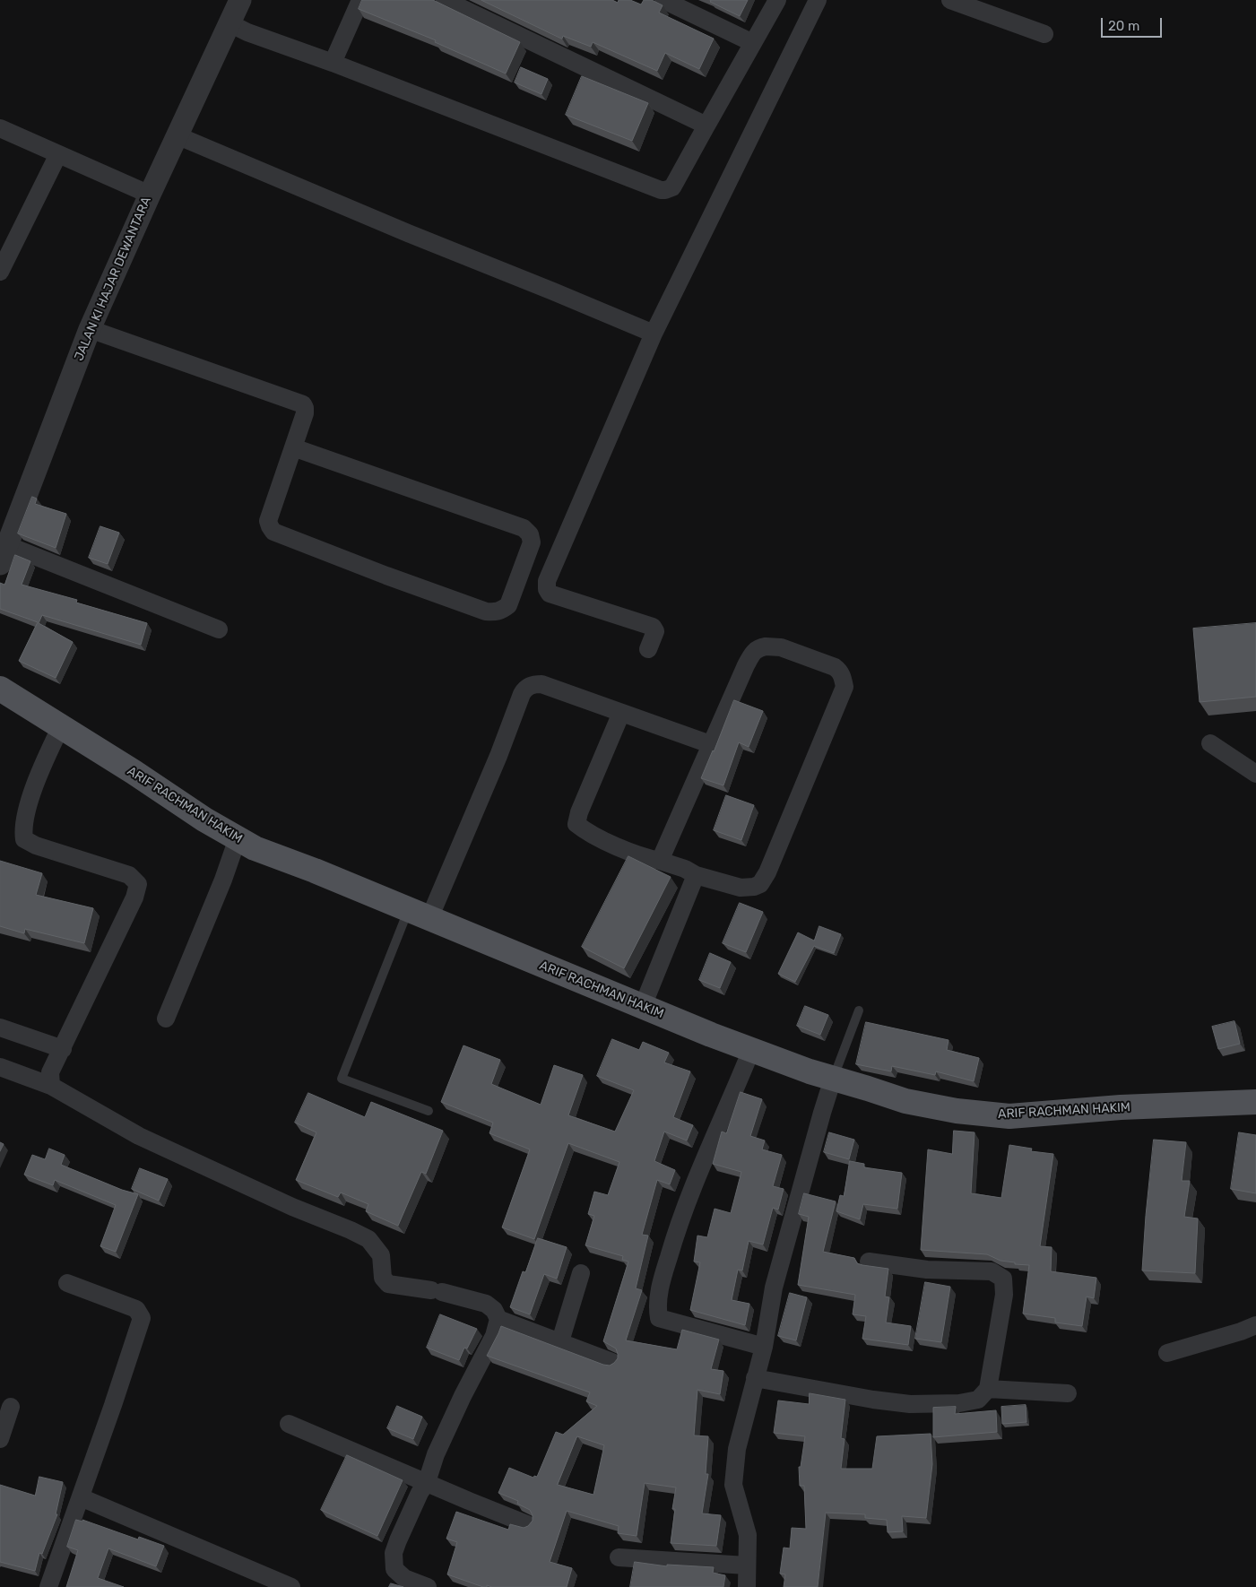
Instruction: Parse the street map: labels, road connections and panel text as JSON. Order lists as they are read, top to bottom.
{
  "streets": {
    "main road": ["ARIF RACHMAN HAKIM"],
    "street": ["JALAN KI HAJAR DEWANTARA"]
  },
  "scale_bar": "20 m"
}
